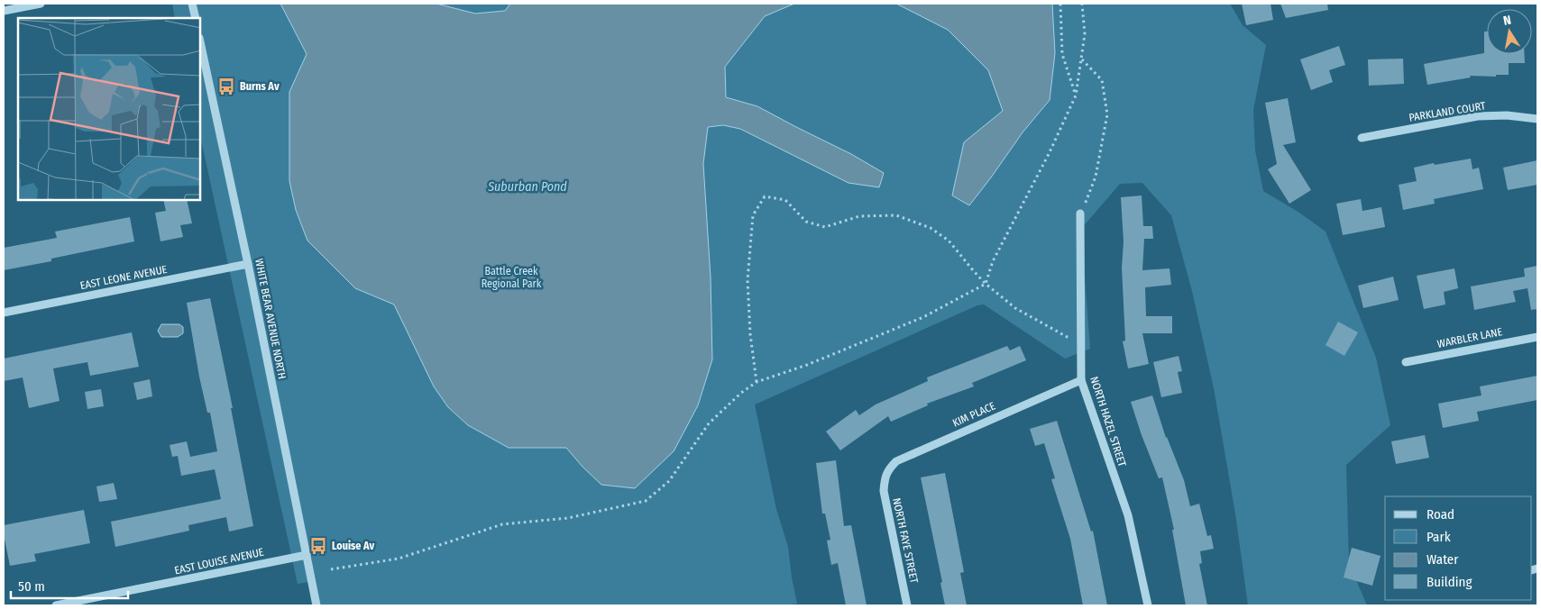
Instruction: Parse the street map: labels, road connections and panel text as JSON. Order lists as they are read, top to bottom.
{
  "streets": {
    "street": [
      "PARKLAND COURT",
      "EAST LEONE AVENUE",
      "WHITE BEAR AVENUE NORTH",
      "WARBLER LANE",
      "KIM PLACE",
      "NORTH HAZEL STREET",
      "NORTH FAYE STREET",
      "EAST LOUISE AVENUE"
    ]
  },
  "crossings": [
    ["EAST LEONE AVENUE", "WHITE BEAR AVENUE NORTH"],
    ["WHITE BEAR AVENUE NORTH", "EAST LOUISE AVENUE"],
    ["KIM PLACE", "NORTH HAZEL STREET"],
    ["KIM PLACE", "NORTH FAYE STREET"]
  ],
  "water": ["Suburban Pond"],
  "parks": ["Battle Creek Regional Park"],
  "places": {
    "bus stop": ["Burns Av", "Louise Av"]
  },
  "legend": [
    "Road",
    "Park",
    "Water",
    "Building"
  ],
  "scale_bar": "50 m",
  "north": "top"
}
